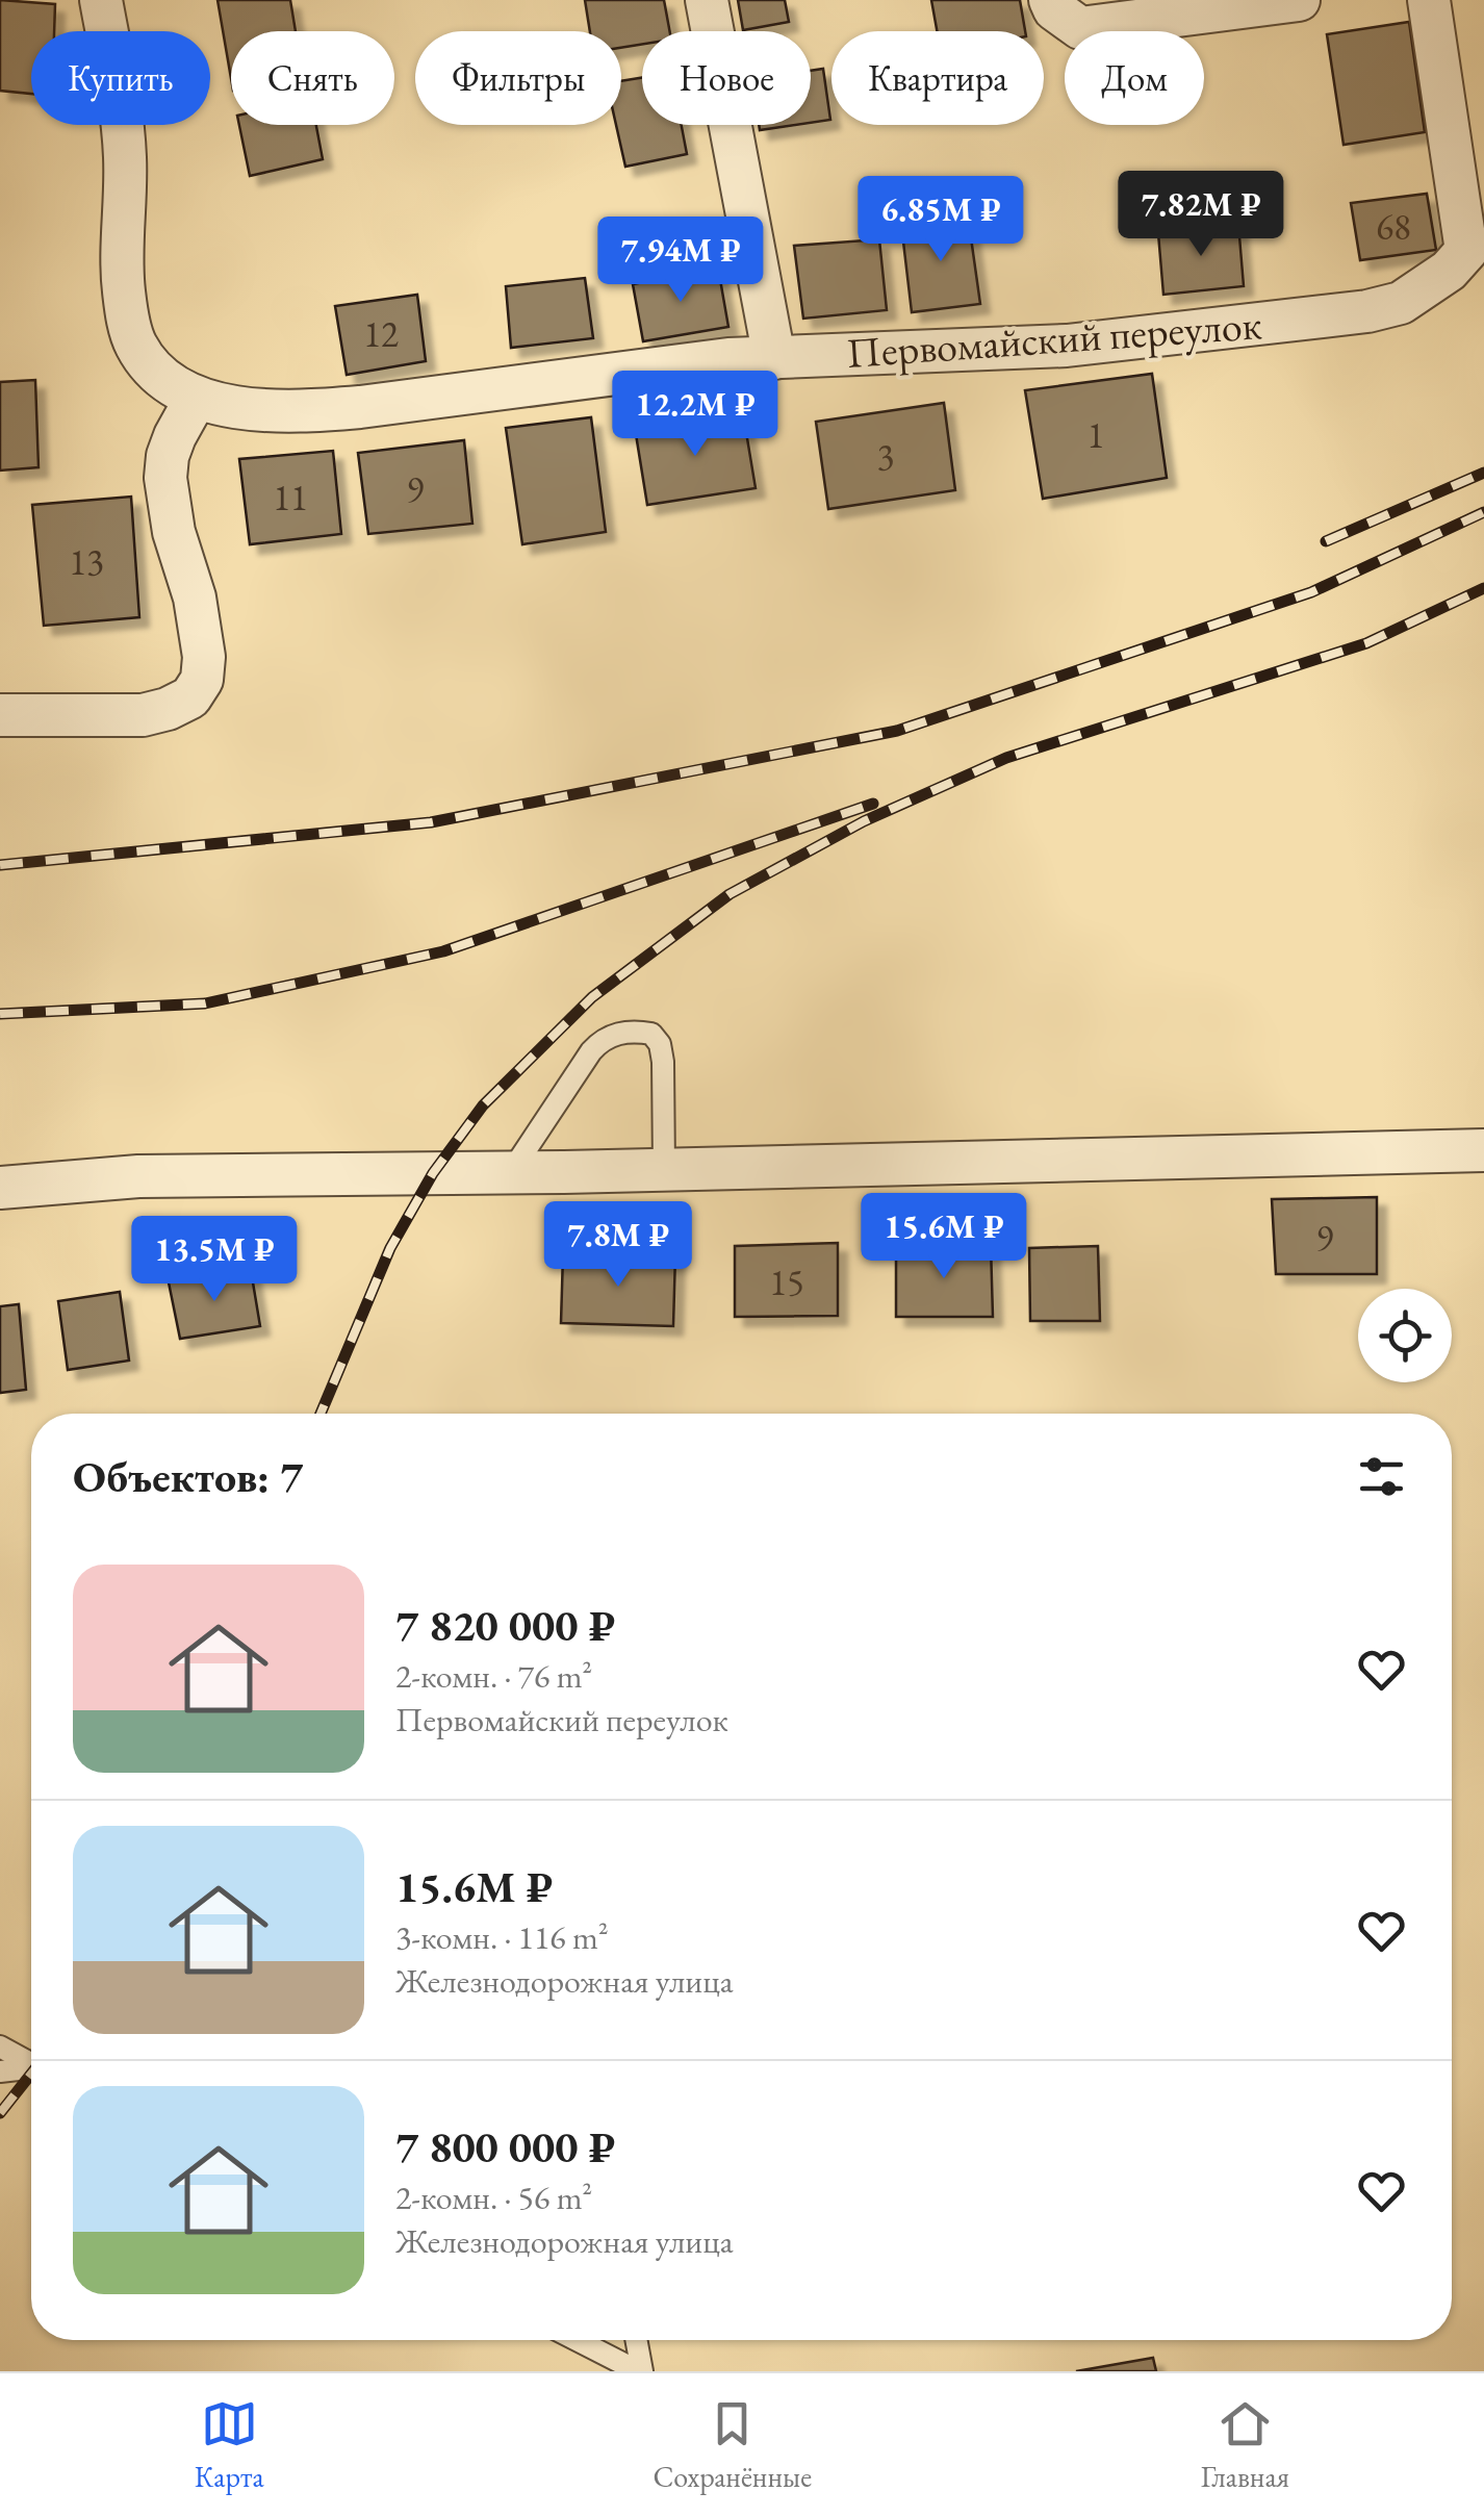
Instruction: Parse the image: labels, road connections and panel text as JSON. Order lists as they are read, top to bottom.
{
  "streets": {
    "street": ["Первомайский переулок"]
  },
  "house_numbers": [
    "68",
    "12",
    "1",
    "3",
    "9",
    "11",
    "13",
    "9",
    "15"
  ],
  "page": {
    "chip": [
      "Купить",
      "Снять",
      "Фильтры",
      "Новое",
      "Квартира",
      "Дом"
    ],
    "price": [
      "7.82M ₽",
      "6.85M ₽",
      "7.94M ₽",
      "12.2M ₽",
      "15.6M ₽",
      "7.8M ₽",
      "13.5M ₽"
    ],
    "heading": "Объектов: 7",
    "list": [
      {
        "name": "7 820 000 ₽",
        "note": "2-комн. · 76 m² · Первомайский переулок"
      },
      {
        "name": "15.6M ₽",
        "note": "3-комн. · 116 m² · Железнодорожная улица"
      },
      {
        "name": "7 800 000 ₽",
        "note": "2-комн. · 56 m² · Железнодорожная улица"
      }
    ],
    "tabs": ["Карта", "Сохранённые", "Главная"]
  }
}
